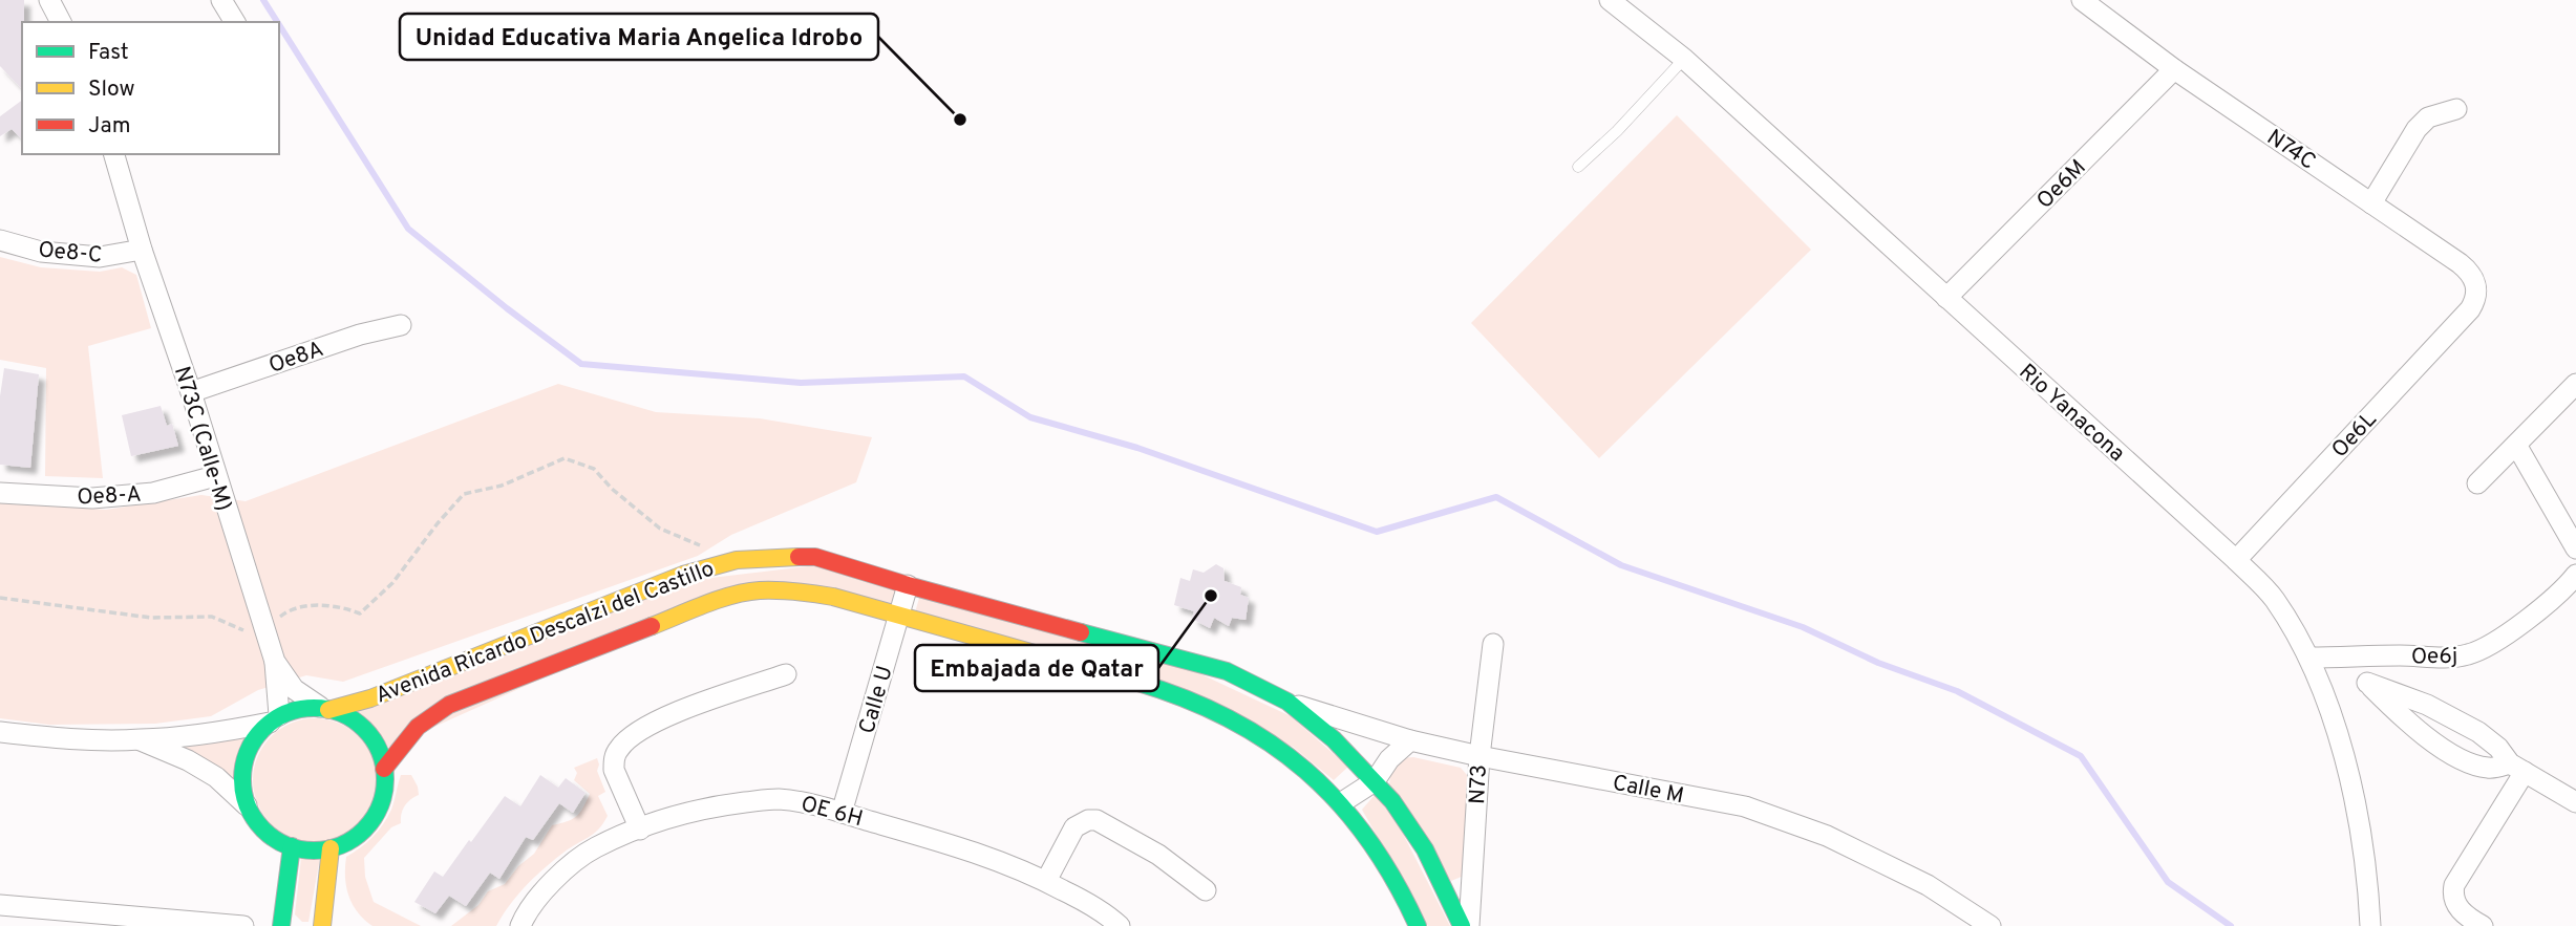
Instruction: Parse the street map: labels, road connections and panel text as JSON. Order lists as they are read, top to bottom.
{
  "streets": {
    "street": [
      "N74C",
      "Oe6M",
      "Oe8-C",
      "Oe8A",
      "Rio Yanacona",
      "Oe6L",
      "N73C (Calle-M)",
      "Oe8-A",
      "Avenida Ricardo Descalzi del Castillo",
      "Oe6j",
      "Calle U",
      "N73",
      "Calle M",
      "OE 6H"
    ]
  },
  "crossings": [
    ["N74C", "Oe6M"],
    ["N74C", "Oe6L"],
    ["Oe6M", "Rio Yanacona"],
    ["Oe8-C", "N73C (Calle-M)"],
    ["Oe8A", "N73C (Calle-M)"],
    ["Rio Yanacona", "Oe6L"],
    ["Rio Yanacona", "Oe6j"],
    ["N73C (Calle-M)", "Oe8-A"],
    ["N73C (Calle-M)", "Avenida Ricardo Descalzi del Castillo"],
    ["Avenida Ricardo Descalzi del Castillo", "Calle U"],
    ["Avenida Ricardo Descalzi del Castillo", "Calle M"],
    ["Calle U", "OE 6H"],
    ["N73", "Calle M"]
  ],
  "places": ["Unidad Educativa Maria Angelica Idrobo", "Embajada de Qatar"],
  "legend": ["Fast", "Slow", "Jam"]
}
